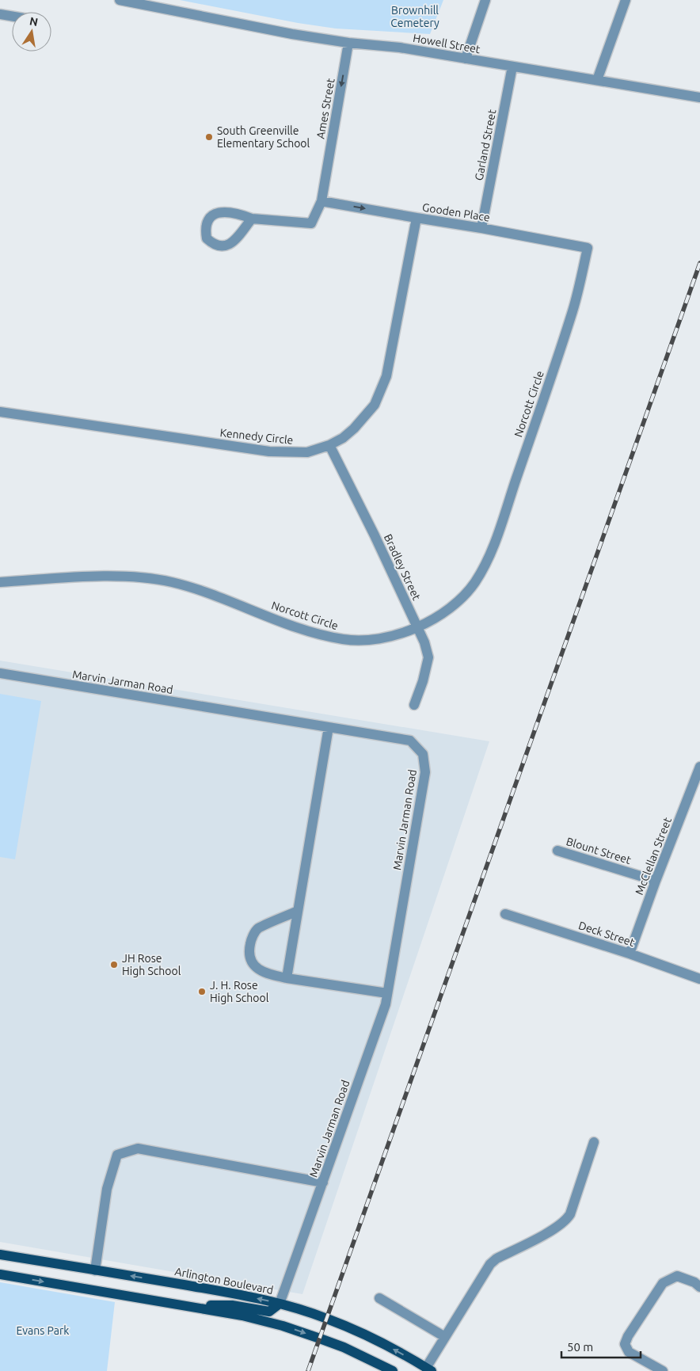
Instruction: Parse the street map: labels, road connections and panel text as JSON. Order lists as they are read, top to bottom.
{
  "streets": {
    "main road": ["Arlington Boulevard"],
    "street": [
      "Howell Street",
      "Ames Street",
      "Garland Street",
      "Gooden Place",
      "Norcott Circle",
      "Kennedy Circle",
      "Bradley Street",
      "Marvin Jarman Road",
      "Blount Street",
      "McClellan Street",
      "Deck Street"
    ]
  },
  "crossings": [
    ["Howell Street", "Ames Street"],
    ["Howell Street", "Garland Street"],
    ["Ames Street", "Gooden Place"],
    ["Garland Street", "Gooden Place"],
    ["Gooden Place", "Norcott Circle"],
    ["Gooden Place", "Kennedy Circle"],
    ["Norcott Circle", "Bradley Street"],
    ["Kennedy Circle", "Bradley Street"],
    ["Marvin Jarman Road", "Arlington Boulevard"],
    ["Blount Street", "McClellan Street"],
    ["McClellan Street", "Deck Street"]
  ],
  "one_way": ["Ames Street", "Gooden Place"],
  "parks": ["Brownhill Cemetery", "Evans Park"],
  "places": ["South Greenville Elementary School", "JH Rose High School", "J. H. Rose High School"],
  "scale_bar": "50 m",
  "north": "top"
}
